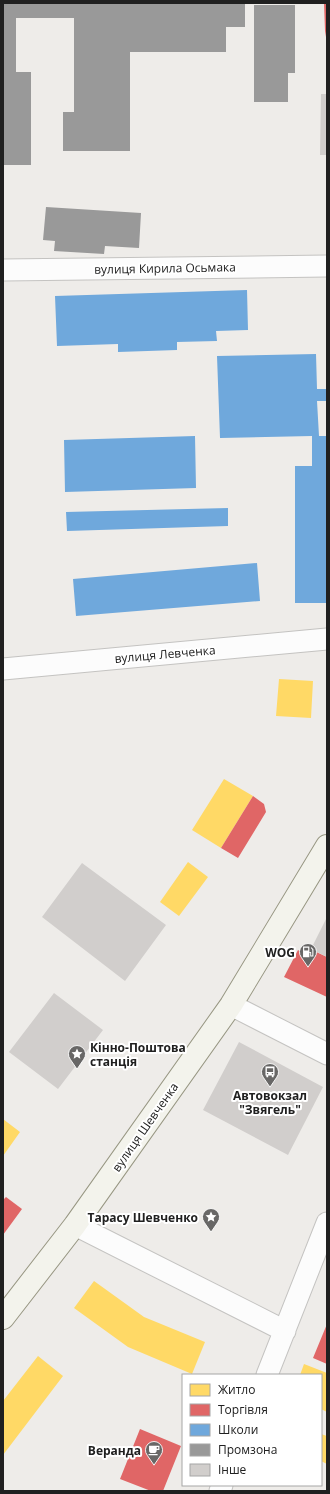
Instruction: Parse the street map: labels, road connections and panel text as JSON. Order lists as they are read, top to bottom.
{
  "streets": {
    "main road": ["вулиця Шевченка"],
    "street": ["вулиця Кирила Осьмака", "вулиця Левченка"]
  },
  "places": {
    "fuel station": ["WOG"],
    "place": ["Кінно-Поштова станція", "Тарасу Шевченко"],
    "bus stop": ["Автовокзал \"Звягель\""],
    "cafe": ["Веранда"]
  },
  "legend": [
    "Житло",
    "Торгівля",
    "Школи",
    "Промзона",
    "Інше"
  ]
}
